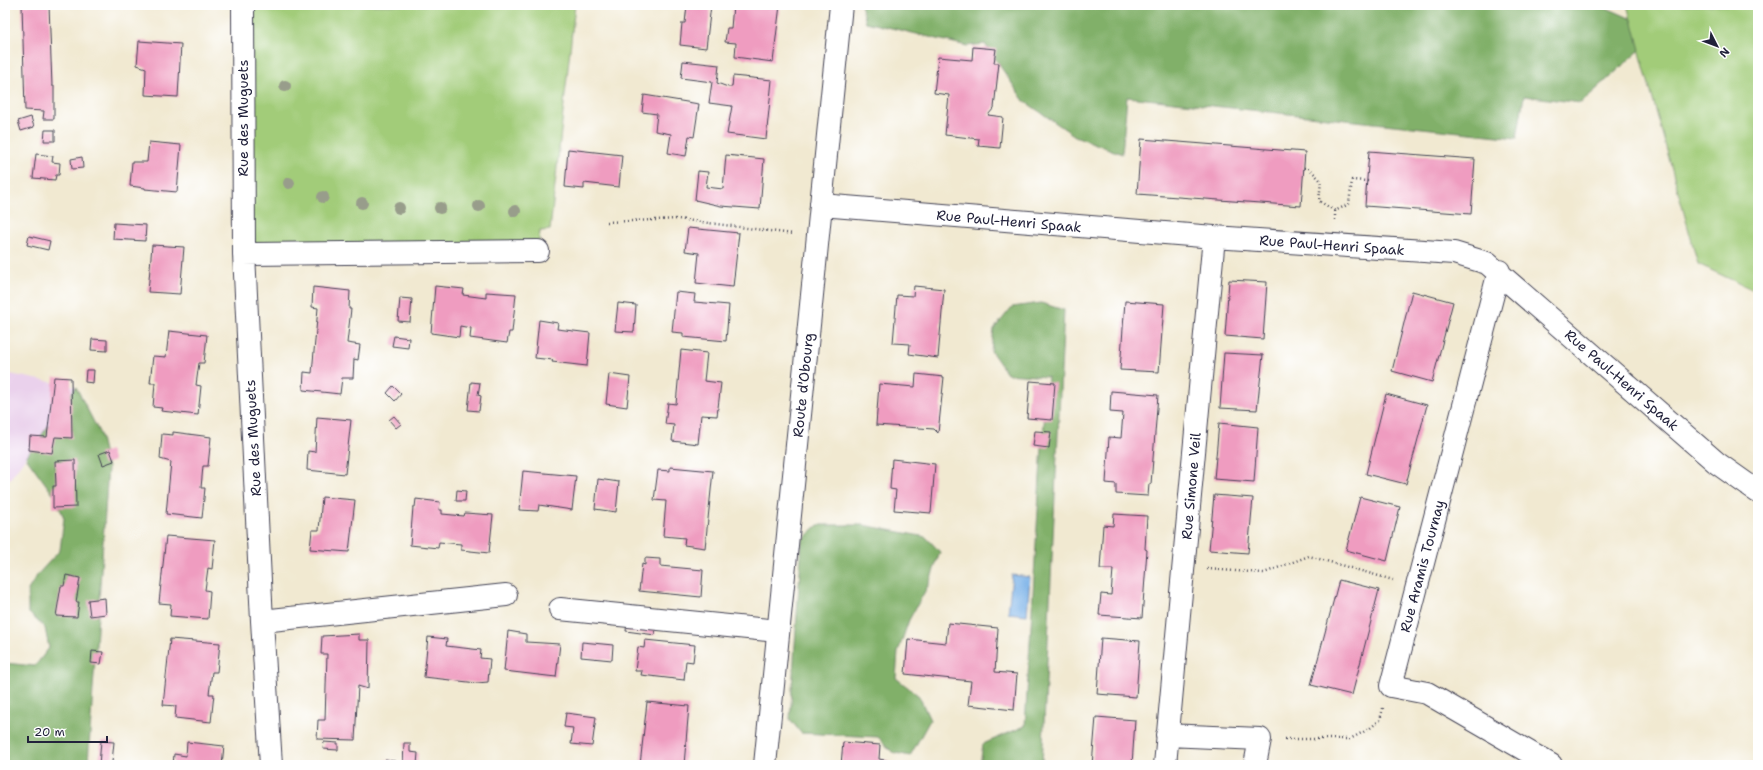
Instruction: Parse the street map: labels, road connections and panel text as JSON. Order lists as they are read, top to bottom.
{
  "streets": {
    "street": [
      "Rue des Muguets",
      "Rue Paul-Henri Spaak",
      "Route d'Obourg",
      "Rue Simone Veil",
      "Rue Aramis Tournay"
    ]
  },
  "crossings": [
    ["Rue Paul-Henri Spaak", "Route d'Obourg"],
    ["Rue Paul-Henri Spaak", "Rue Simone Veil"],
    ["Rue Paul-Henri Spaak", "Rue Aramis Tournay"]
  ],
  "scale_bar": "20 m",
  "north": "bottom right"
}
